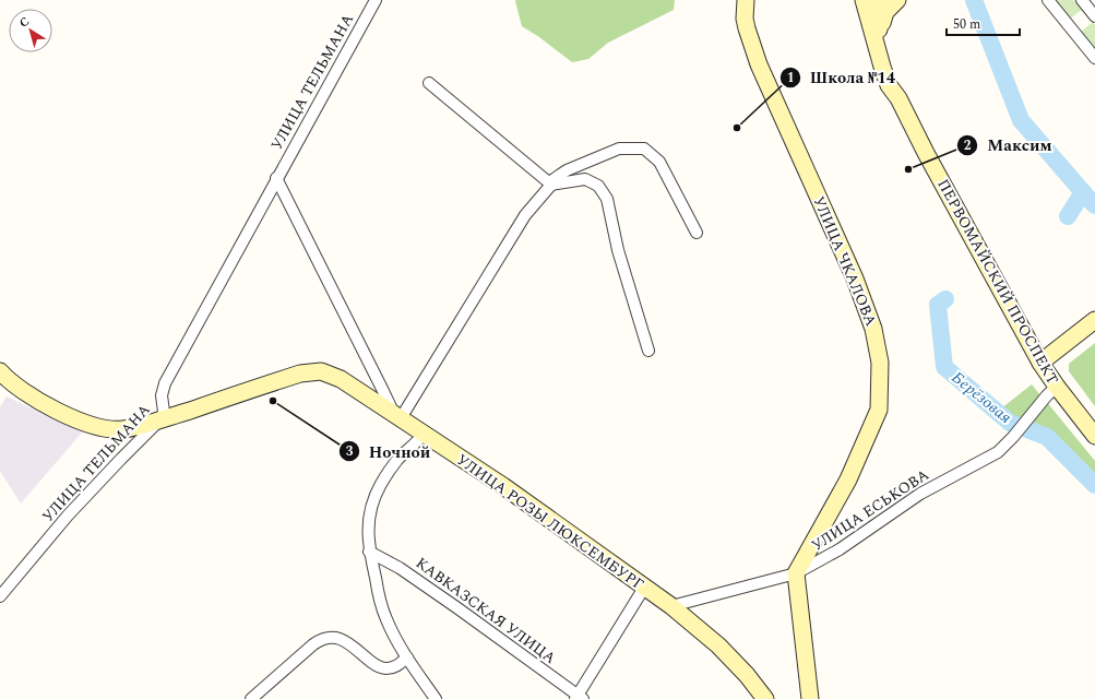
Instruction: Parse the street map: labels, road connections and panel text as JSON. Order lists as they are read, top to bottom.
{
  "streets": {
    "street": [
      "УЛИЦА ТЕЛЬМАНА",
      "УЛИЦА ЧКАЛОВА",
      "ПЕРВОМАЙСКИЙ ПРОСПЕКТ",
      "УЛИЦА ЕСЬКОВА",
      "УЛИЦА РОЗЫ ЛЮКСЕМБУРГ",
      "КАВКАЗСКАЯ УЛИЦА"
    ]
  },
  "crossings": [
    ["УЛИЦА ТЕЛЬМАНА", "УЛИЦА РОЗЫ ЛЮКСЕМБУРГ"],
    ["УЛИЦА ЧКАЛОВА", "УЛИЦА ЕСЬКОВА"],
    ["ПЕРВОМАЙСКИЙ ПРОСПЕКТ", "УЛИЦА ЕСЬКОВА"],
    ["УЛИЦА ЕСЬКОВА", "УЛИЦА РОЗЫ ЛЮКСЕМБУРГ"]
  ],
  "water": ["Берёзовая"],
  "places": ["Школа №14", "Максим", "Ночной"],
  "scale_bar": "50 m",
  "north": "top left"
}
